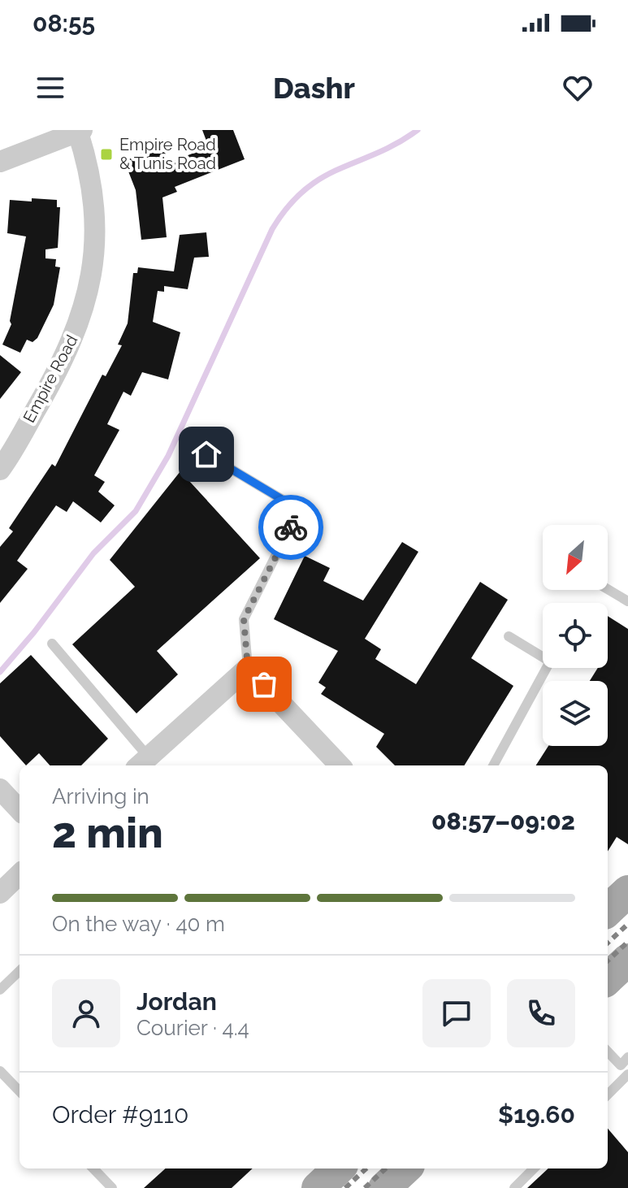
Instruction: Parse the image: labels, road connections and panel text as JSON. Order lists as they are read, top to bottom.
{
  "streets": {
    "street": ["Empire Road"]
  },
  "places": {
    "transit": ["Empire Road & Tunis Road"]
  },
  "north": "bottom left",
  "page": {
    "status": "08:55",
    "header": "Dashr",
    "heading": ["2 min", "Arriving in", "08:57–09:02"],
    "panel": [
      "Jordan",
      "Courier · 4.4",
      "Order #9110",
      "$19.60"
    ],
    "bar": "On the way · 40 m"
  }
}
